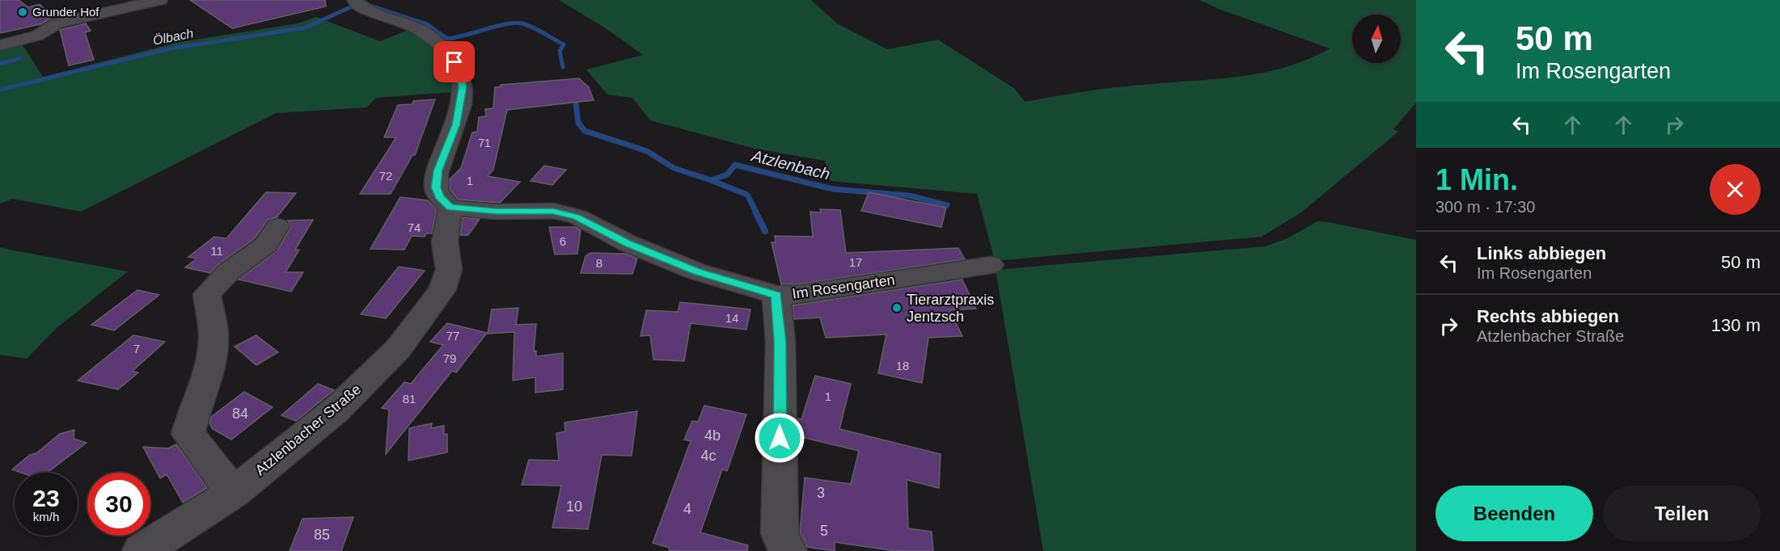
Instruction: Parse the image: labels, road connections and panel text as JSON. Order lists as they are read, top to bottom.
{
  "streets": {
    "street": ["Im Rosengarten", "Atzlenbacher Straße"]
  },
  "crossings": [
    ["Im Rosengarten", "Atzlenbacher Straße"]
  ],
  "water": ["Ölbach", "Atzlenbach"],
  "places": ["Grunder Hof", "Tierarztpraxis Jentzsch"],
  "house_numbers": [
    "71",
    "72",
    "1",
    "74",
    "6",
    "11",
    "17",
    "8",
    "14",
    "77",
    "7",
    "79",
    "18",
    "1",
    "81",
    "84",
    "4b",
    "4c",
    "3",
    "10",
    "4",
    "5",
    "85"
  ],
  "north": "top",
  "page": {
    "turn": ["50 m", "Im Rosengarten"],
    "heading": ["1 Min.", "300 m · 17:30"],
    "list": [
      {
        "name": "Links abbiegen",
        "note": "Im Rosengarten",
        "value": "50 m"
      },
      {
        "name": "Rechts abbiegen",
        "note": "Atzlenbacher Straße",
        "value": "130 m"
      }
    ],
    "speed": "23 km/h",
    "limit": "30",
    "buttons": ["Beenden", "Teilen"]
  }
}
